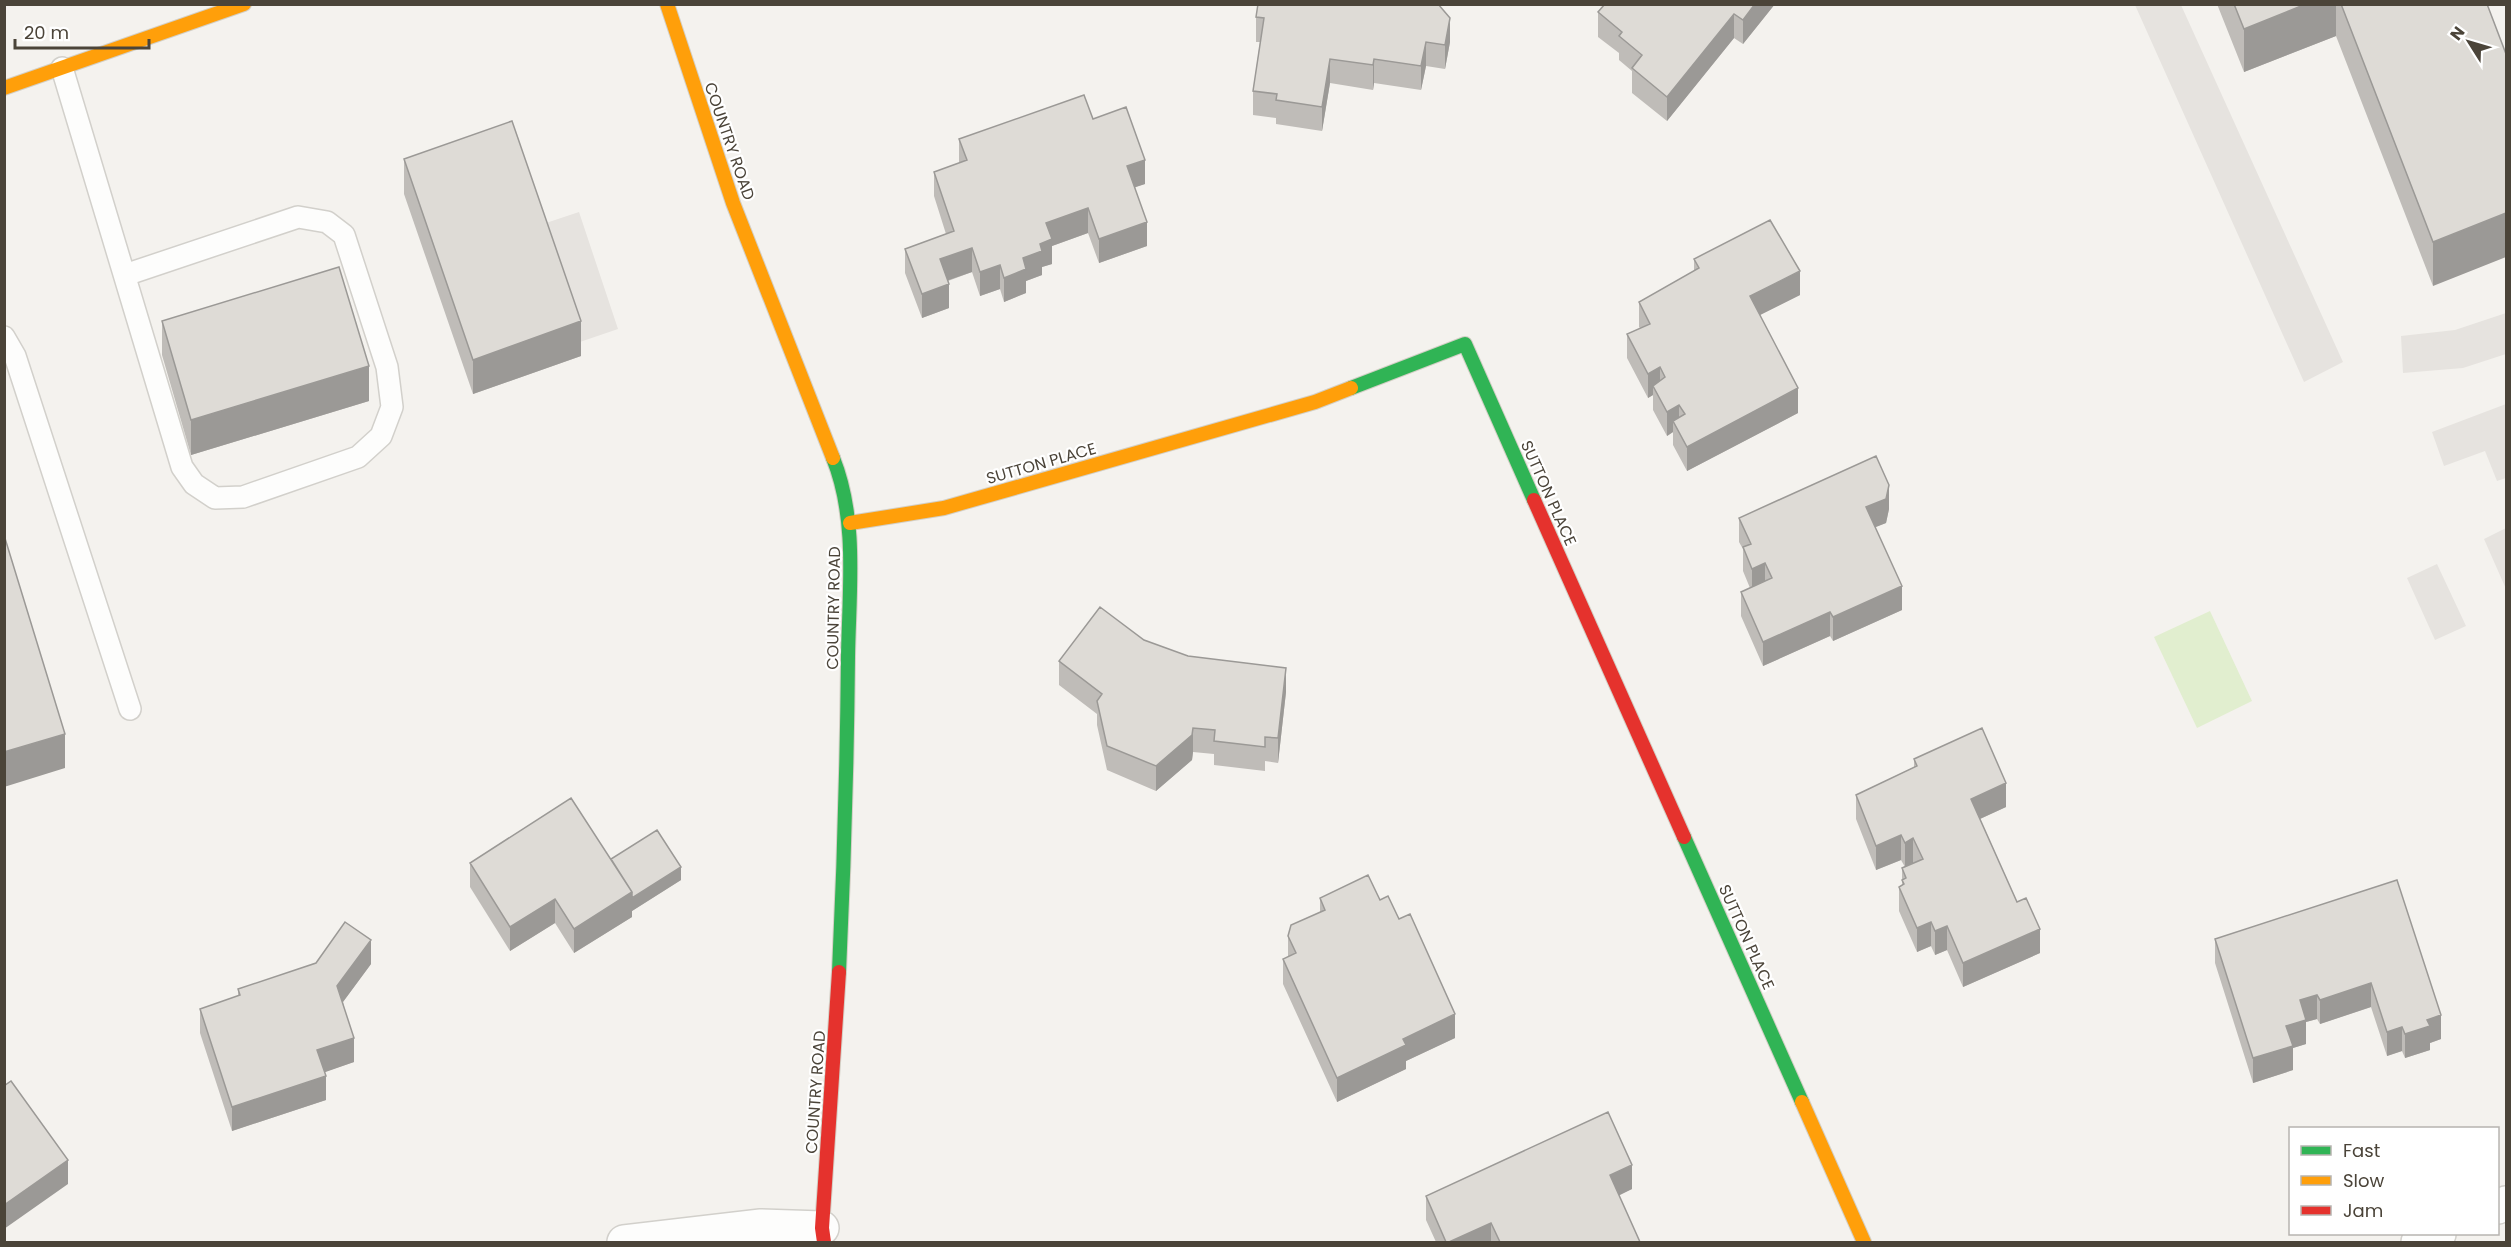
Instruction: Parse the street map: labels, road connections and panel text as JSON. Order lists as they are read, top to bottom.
{
  "streets": {
    "street": ["COUNTRY ROAD", "SUTTON PLACE"]
  },
  "crossings": [
    ["COUNTRY ROAD", "SUTTON PLACE"]
  ],
  "legend": ["Fast", "Slow", "Jam"],
  "scale_bar": "20 m",
  "north": "top left"
}
